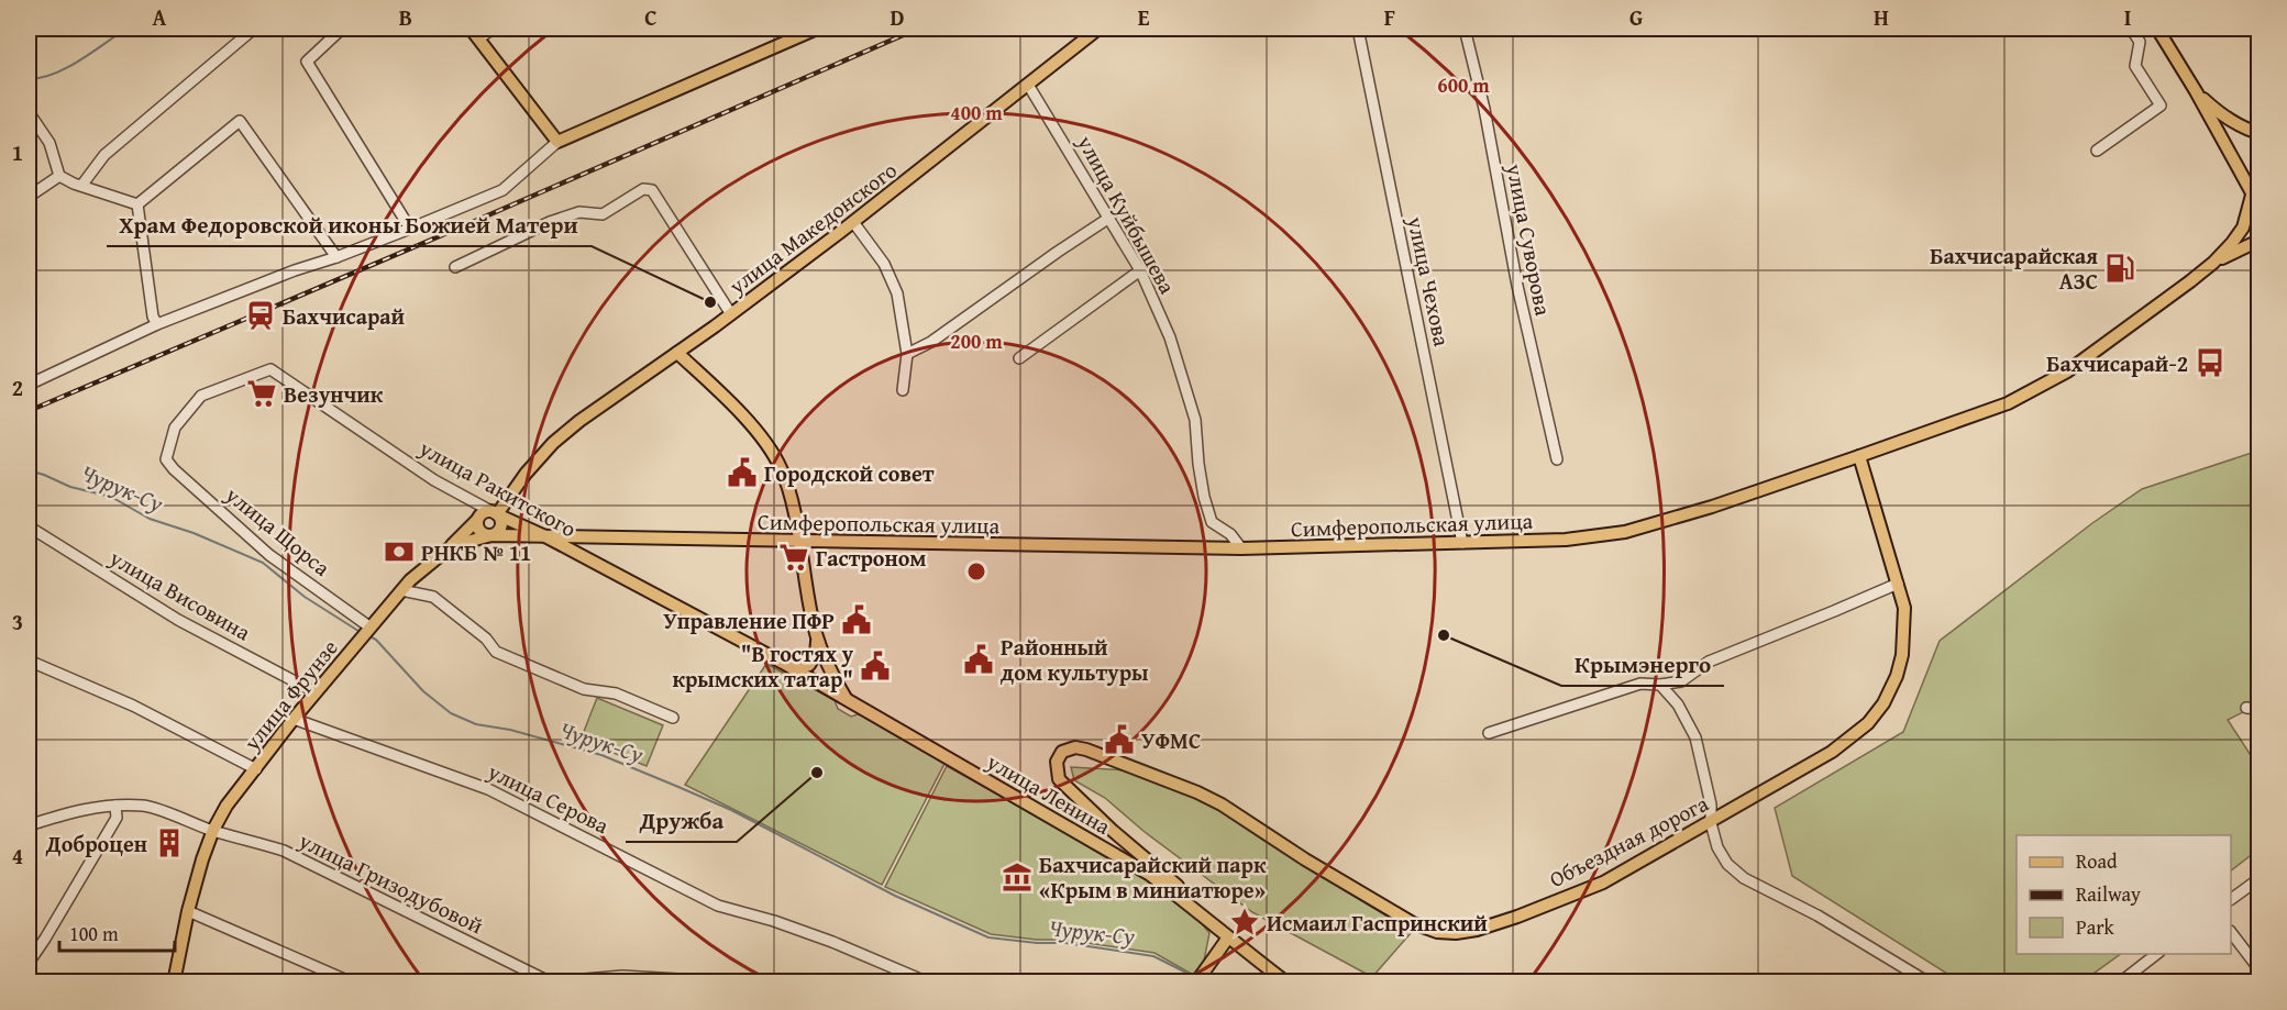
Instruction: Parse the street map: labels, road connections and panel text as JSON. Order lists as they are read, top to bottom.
{
  "streets": {
    "main road": [
      "улица Македонского",
      "улица Ракитского",
      "Симферопольская улица",
      "улица Фрунзе",
      "улица Ленина",
      "Объездная дорога"
    ],
    "street": [
      "улица Куйбышева",
      "улица Суворова",
      "улица Чехова",
      "улица Щорса",
      "улица Висовина",
      "улица Серова",
      "улица Гризодубовой"
    ]
  },
  "crossings": [
    ["улица Куйбышева", "улица Македонского"],
    ["улица Куйбышева", "Симферопольская улица"],
    ["улица Македонского", "улица Ракитского"],
    ["улица Македонского", "улица Фрунзе"],
    ["улица Чехова", "Симферопольская улица"],
    ["улица Ракитского", "Симферопольская улица"],
    ["улица Ракитского", "улица Щорса"],
    ["улица Ракитского", "улица Фрунзе"],
    ["улица Ракитского", "улица Ленина"],
    ["Симферопольская улица", "улица Фрунзе"],
    ["Симферопольская улица", "Объездная дорога"],
    ["улица Щорса", "улица Фрунзе"],
    ["улица Висовина", "улица Фрунзе"],
    ["улица Фрунзе", "улица Серова"],
    ["улица Фрунзе", "улица Гризодубовой"],
    ["улица Ленина", "Объездная дорога"]
  ],
  "water": ["Чурук-Су"],
  "places": {
    "fuel station": ["Бахчисарайская АЗС"],
    "other": ["Xрам Федоровской иконы Божией Матери", "Крымэнерго", "Дружба"],
    "station": ["Бахчисарай"],
    "bus stop": ["Бахчисарай-2"],
    "supermarket": ["Везунчик", "Гастроном"],
    "public building": [
      "Городской совет",
      "Управление ПФР",
      "Районный дом культуры",
      "\"В гостях у крымских татар\"",
      "УФМС"
    ],
    "bank": ["РНКБ № 11"],
    "building": ["Доброцен"],
    "museum": ["Бахчисарайский парк «Крым в миниатюре»"],
    "place": ["Исмаил Гаспринский"]
  },
  "legend": ["Road", "Railway", "Park"],
  "scale_bar": "100 m",
  "grid": {
    "columns": [
      "A",
      "B",
      "C",
      "D",
      "E",
      "F",
      "G",
      "H",
      "I"
    ],
    "rows": [
      "1",
      "2",
      "3",
      "4"
    ]
  },
  "rings": ["600 m", "400 m", "200 m"]
}
